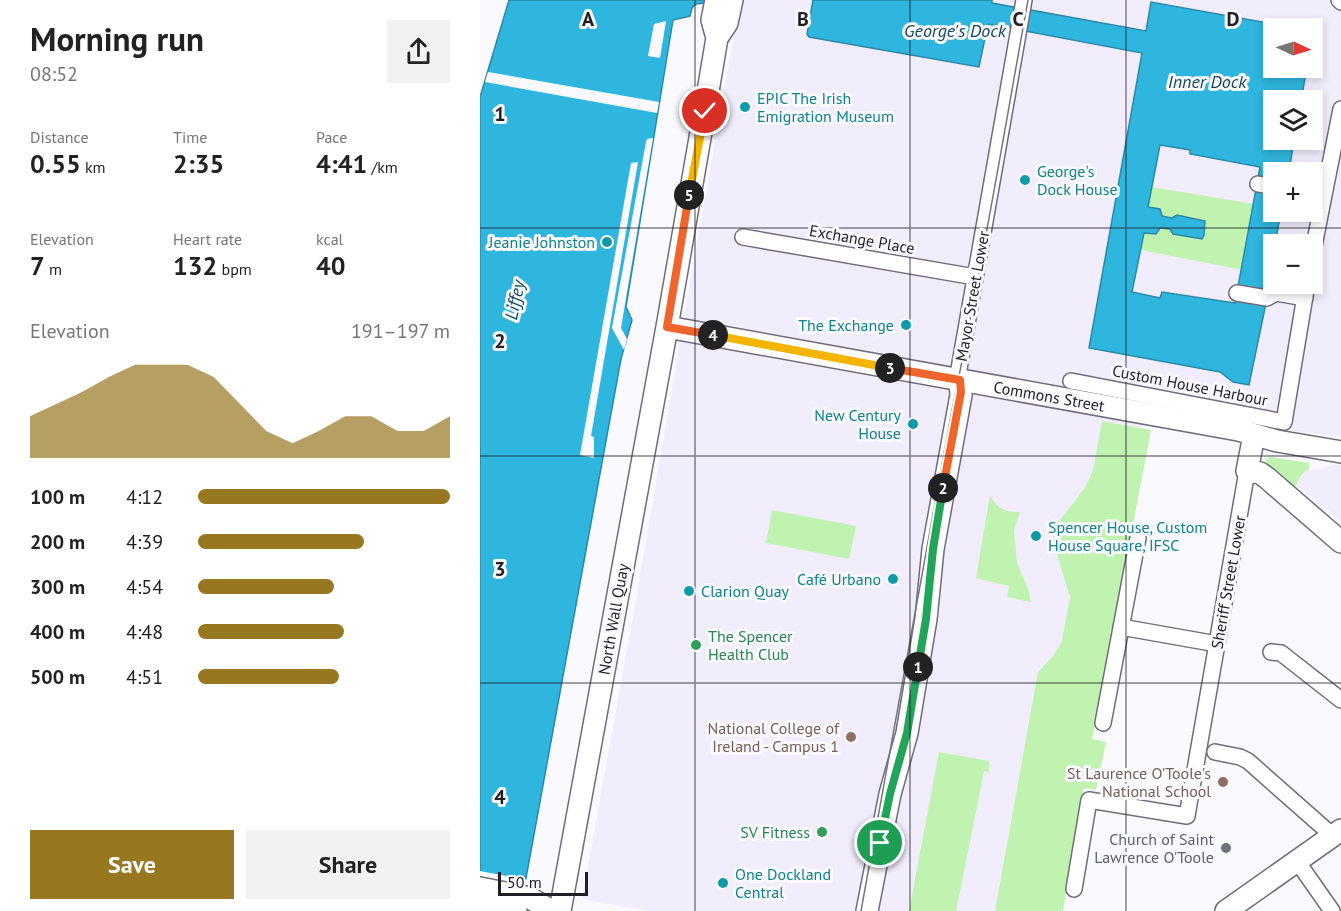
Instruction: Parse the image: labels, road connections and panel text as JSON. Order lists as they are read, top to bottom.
{
  "streets": {
    "street": [
      "Exchange Place",
      "Mayor Street Lower",
      "Custom House Harbour",
      "Commons Street",
      "Sheriff Street Lower",
      "North Wall Quay"
    ]
  },
  "crossings": [
    ["Exchange Place", "Mayor Street Lower"],
    ["Mayor Street Lower", "Commons Street"],
    ["Commons Street", "Sheriff Street Lower"],
    ["Commons Street", "North Wall Quay"]
  ],
  "water": ["George's Dock", "Inner Dock", "Liffey"],
  "places": [
    "EPIC The Irish Emigration Museum",
    "George's Dock House",
    "Jeanie Johnston",
    "The Exchange",
    "New Century House",
    "Spencer House, Custom House Square, IFSC",
    "Café Urbano",
    "Clarion Quay",
    "The Spencer Health Club",
    "National College of Ireland - Campus 1",
    "St Laurence O'Toole's National School",
    "SV Fitness",
    "Church of Saint Lawrence O'Toole",
    "One Dockland Central"
  ],
  "scale_bar": "50 m",
  "north": "right",
  "page": {
    "heading": ["Morning run", "08:52"],
    "map_buttons": ["+", "−"],
    "stats": [
      ["Distance", "0.55 km"],
      ["Time", "2:35"],
      ["Pace", "4:41 /km"],
      ["Elevation", "7 m"],
      ["Heart rate", "132 bpm"],
      ["kcal", "40"]
    ],
    "pins": [
      "5",
      "4",
      "3",
      "2",
      "1"
    ],
    "chart": ["Elevation", "191–197 m"],
    "list": [
      {
        "name": "100 m",
        "note": "4:12"
      },
      {
        "name": "200 m",
        "note": "4:39"
      },
      {
        "name": "300 m",
        "note": "4:54"
      },
      {
        "name": "400 m",
        "note": "4:48"
      },
      {
        "name": "500 m",
        "note": "4:51"
      }
    ],
    "buttons": ["Save", "Share"],
    "scale": "50 m"
  },
  "grid": {
    "columns": [
      "A",
      "B",
      "C",
      "D"
    ],
    "rows": [
      "1",
      "2",
      "3",
      "4"
    ]
  }
}
